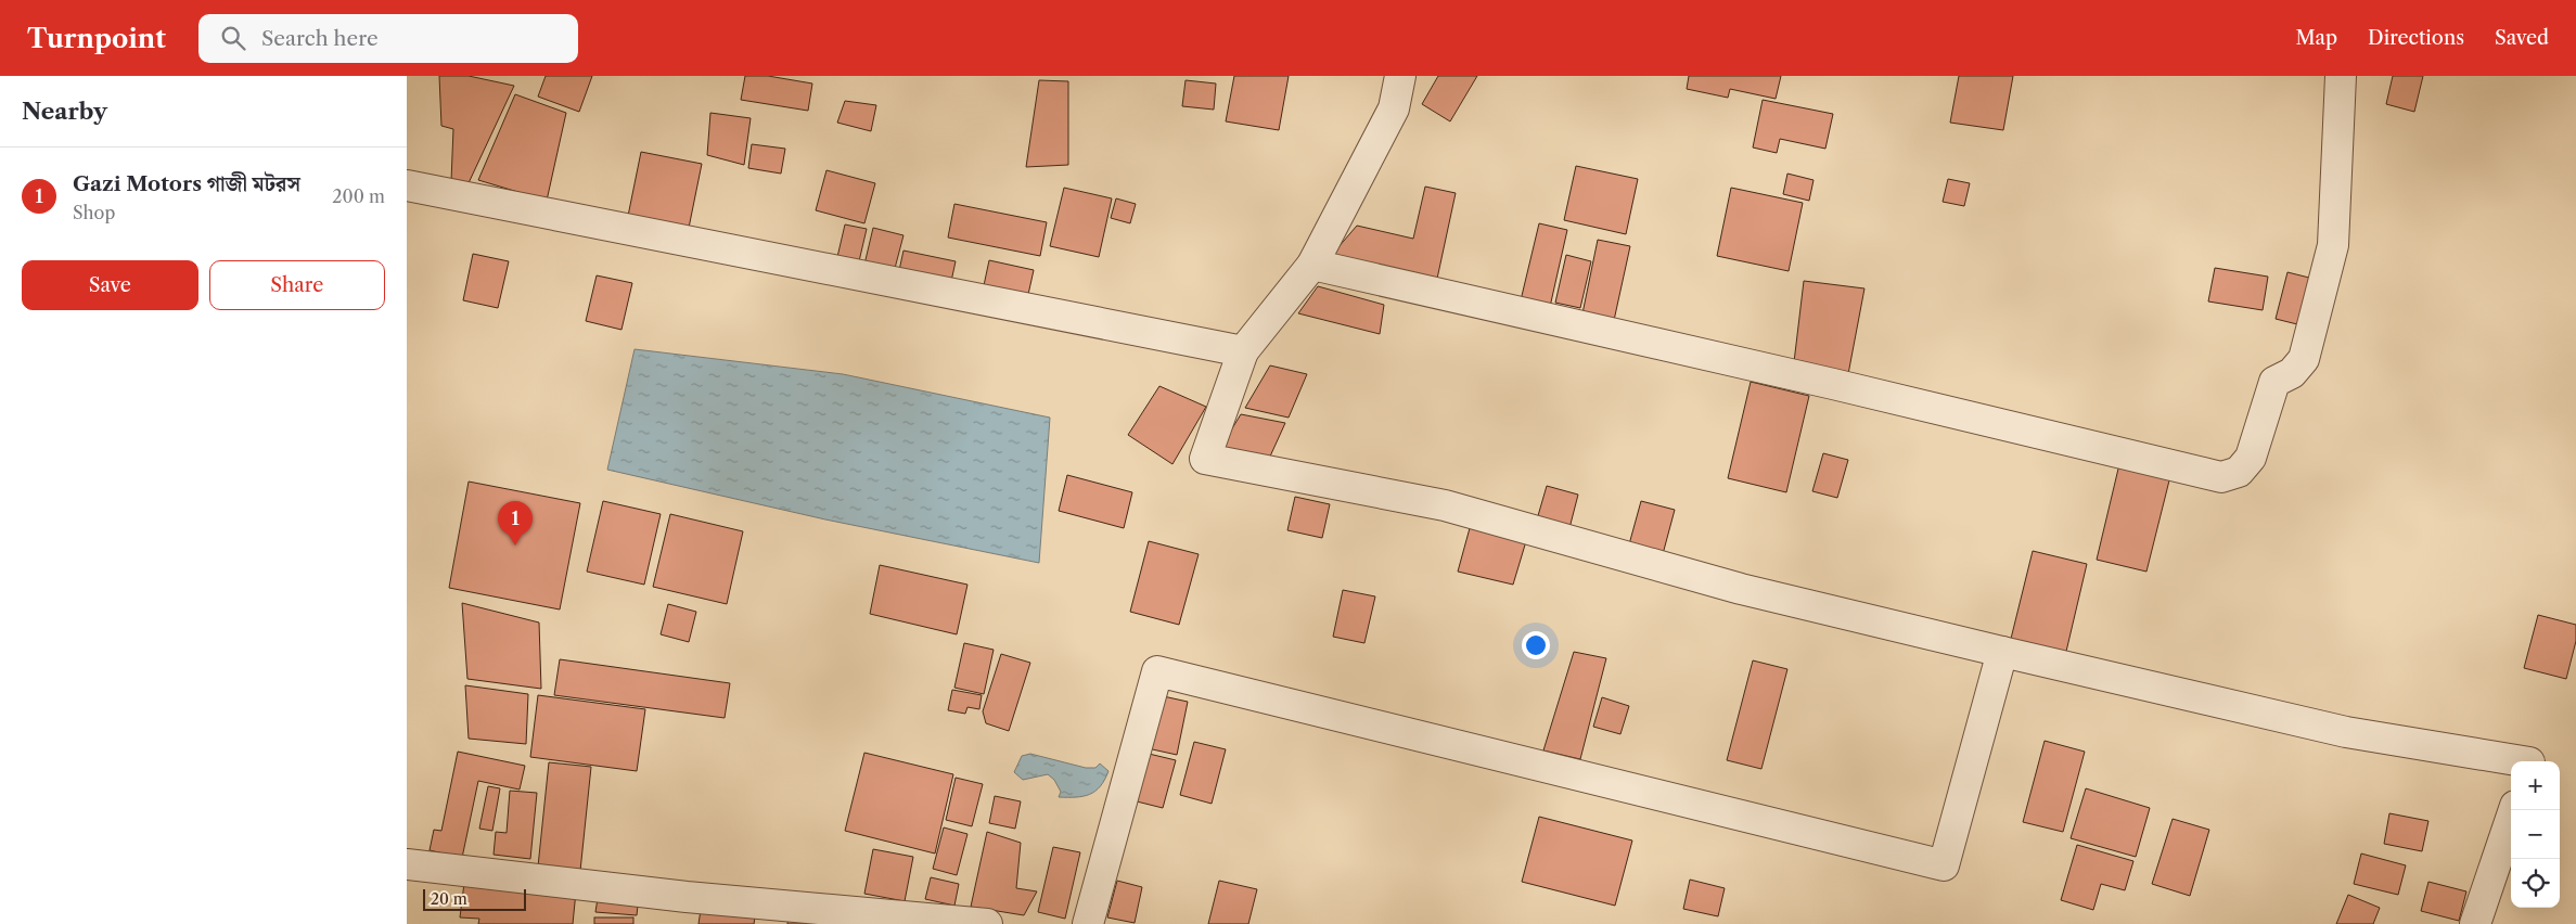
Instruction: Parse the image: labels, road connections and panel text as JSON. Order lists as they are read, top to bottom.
{
  "scale_bar": "20 m",
  "page": {
    "header": "Turnpoint",
    "search": "Search here",
    "nav": ["Map", "Directions", "Saved"],
    "heading": "Nearby",
    "list": [
      {
        "mark": "1",
        "name": "Gazi Motors গাজী মটরস",
        "note": "Shop",
        "value": "200 m"
      }
    ],
    "buttons": ["Save", "Share"],
    "pins": "1",
    "map_buttons": ["+", "−"],
    "scale": "20 m"
  }
}
